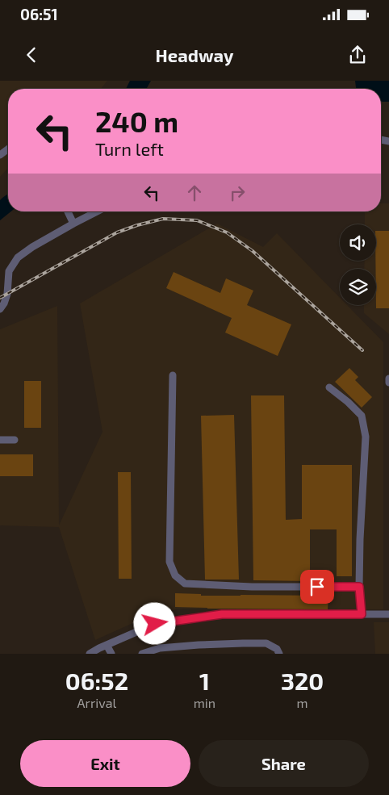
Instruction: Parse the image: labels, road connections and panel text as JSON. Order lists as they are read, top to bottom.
{
  "page": {
    "status": "06:51",
    "header": "Headway",
    "turn": ["240 m", "Turn left"],
    "eta": [
      "06:52",
      "Arrival",
      "1",
      "min",
      "320",
      "m"
    ],
    "buttons": ["Exit", "Share"]
  }
}
